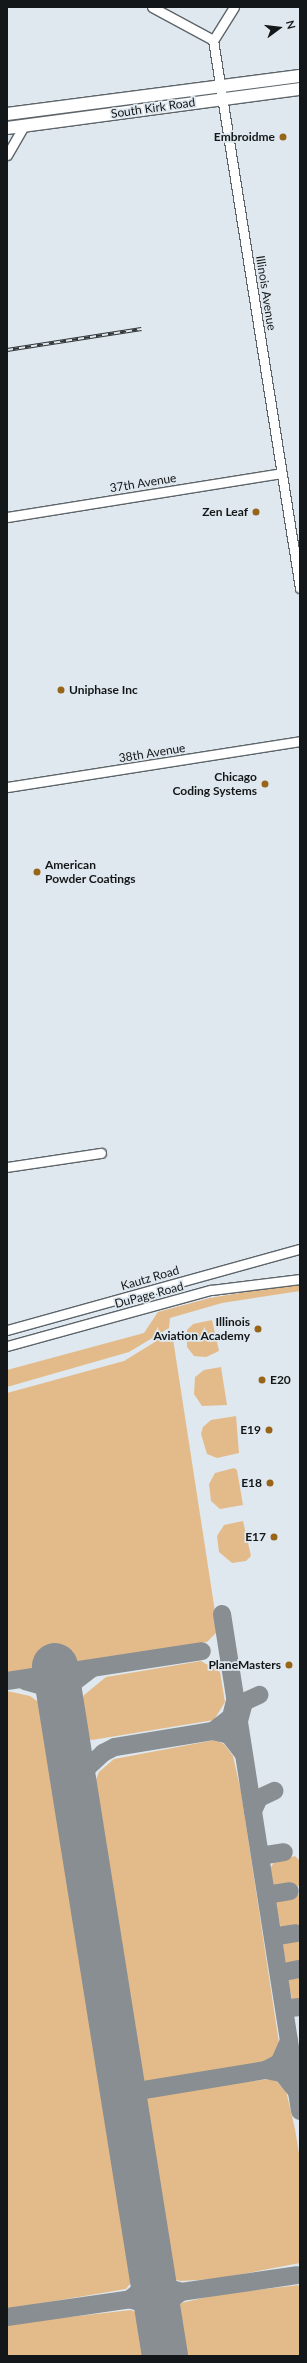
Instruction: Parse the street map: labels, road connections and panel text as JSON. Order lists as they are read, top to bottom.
{
  "streets": {
    "main road": ["South Kirk Road"],
    "street": [
      "Illinois Avenue",
      "37th Avenue",
      "38th Avenue",
      "Kautz Road",
      "DuPage Road"
    ]
  },
  "crossings": [
    ["South Kirk Road", "Illinois Avenue"],
    ["Illinois Avenue", "37th Avenue"]
  ],
  "places": [
    "Embroidme",
    "Zen Leaf",
    "Uniphase Inc",
    "Chicago Coding Systems",
    "American Powder Coatings",
    "Illinois Aviation Academy",
    "E20",
    "E19",
    "E18",
    "E17",
    "PlaneMasters"
  ],
  "north": "right"
}
